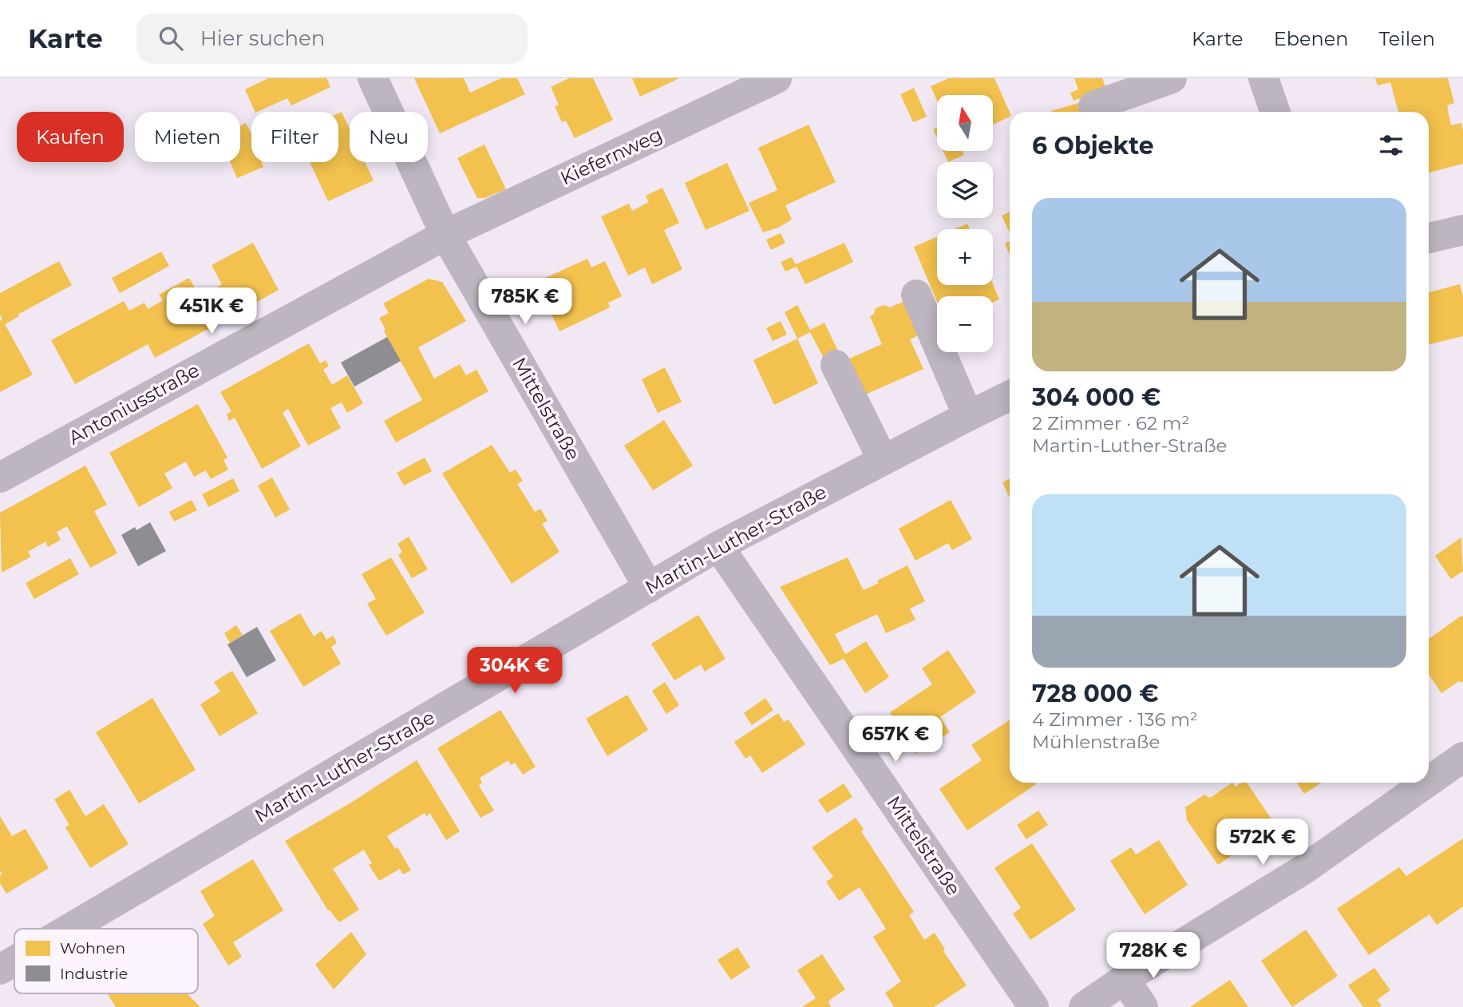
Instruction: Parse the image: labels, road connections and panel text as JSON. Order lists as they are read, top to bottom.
{
  "streets": {
    "street": [
      "Kiefernweg",
      "Antoniusstraße",
      "Mittelstraße",
      "Martin-Luther-Straße"
    ]
  },
  "crossings": [
    ["Kiefernweg", "Antoniusstraße"],
    ["Kiefernweg", "Mittelstraße"],
    ["Antoniusstraße", "Mittelstraße"],
    ["Mittelstraße", "Martin-Luther-Straße"]
  ],
  "legend": ["Wohnen", "Industrie"],
  "north": "top",
  "page": {
    "header": "Karte",
    "search": "Hier suchen",
    "nav": ["Karte", "Ebenen", "Teilen"],
    "map_buttons": ["+", "−"],
    "chip": [
      "Kaufen",
      "Mieten",
      "Filter",
      "Neu"
    ],
    "heading": "6 Objekte",
    "list": [
      {
        "name": "304 000 €",
        "note": "2 Zimmer · 62 m² · Martin-Luther-Straße"
      },
      {
        "name": "728 000 €",
        "note": "4 Zimmer · 136 m² · Mühlenstraße"
      }
    ],
    "price": [
      "785K €",
      "451K €",
      "304K €",
      "657K €",
      "572K €",
      "728K €"
    ]
  }
}
